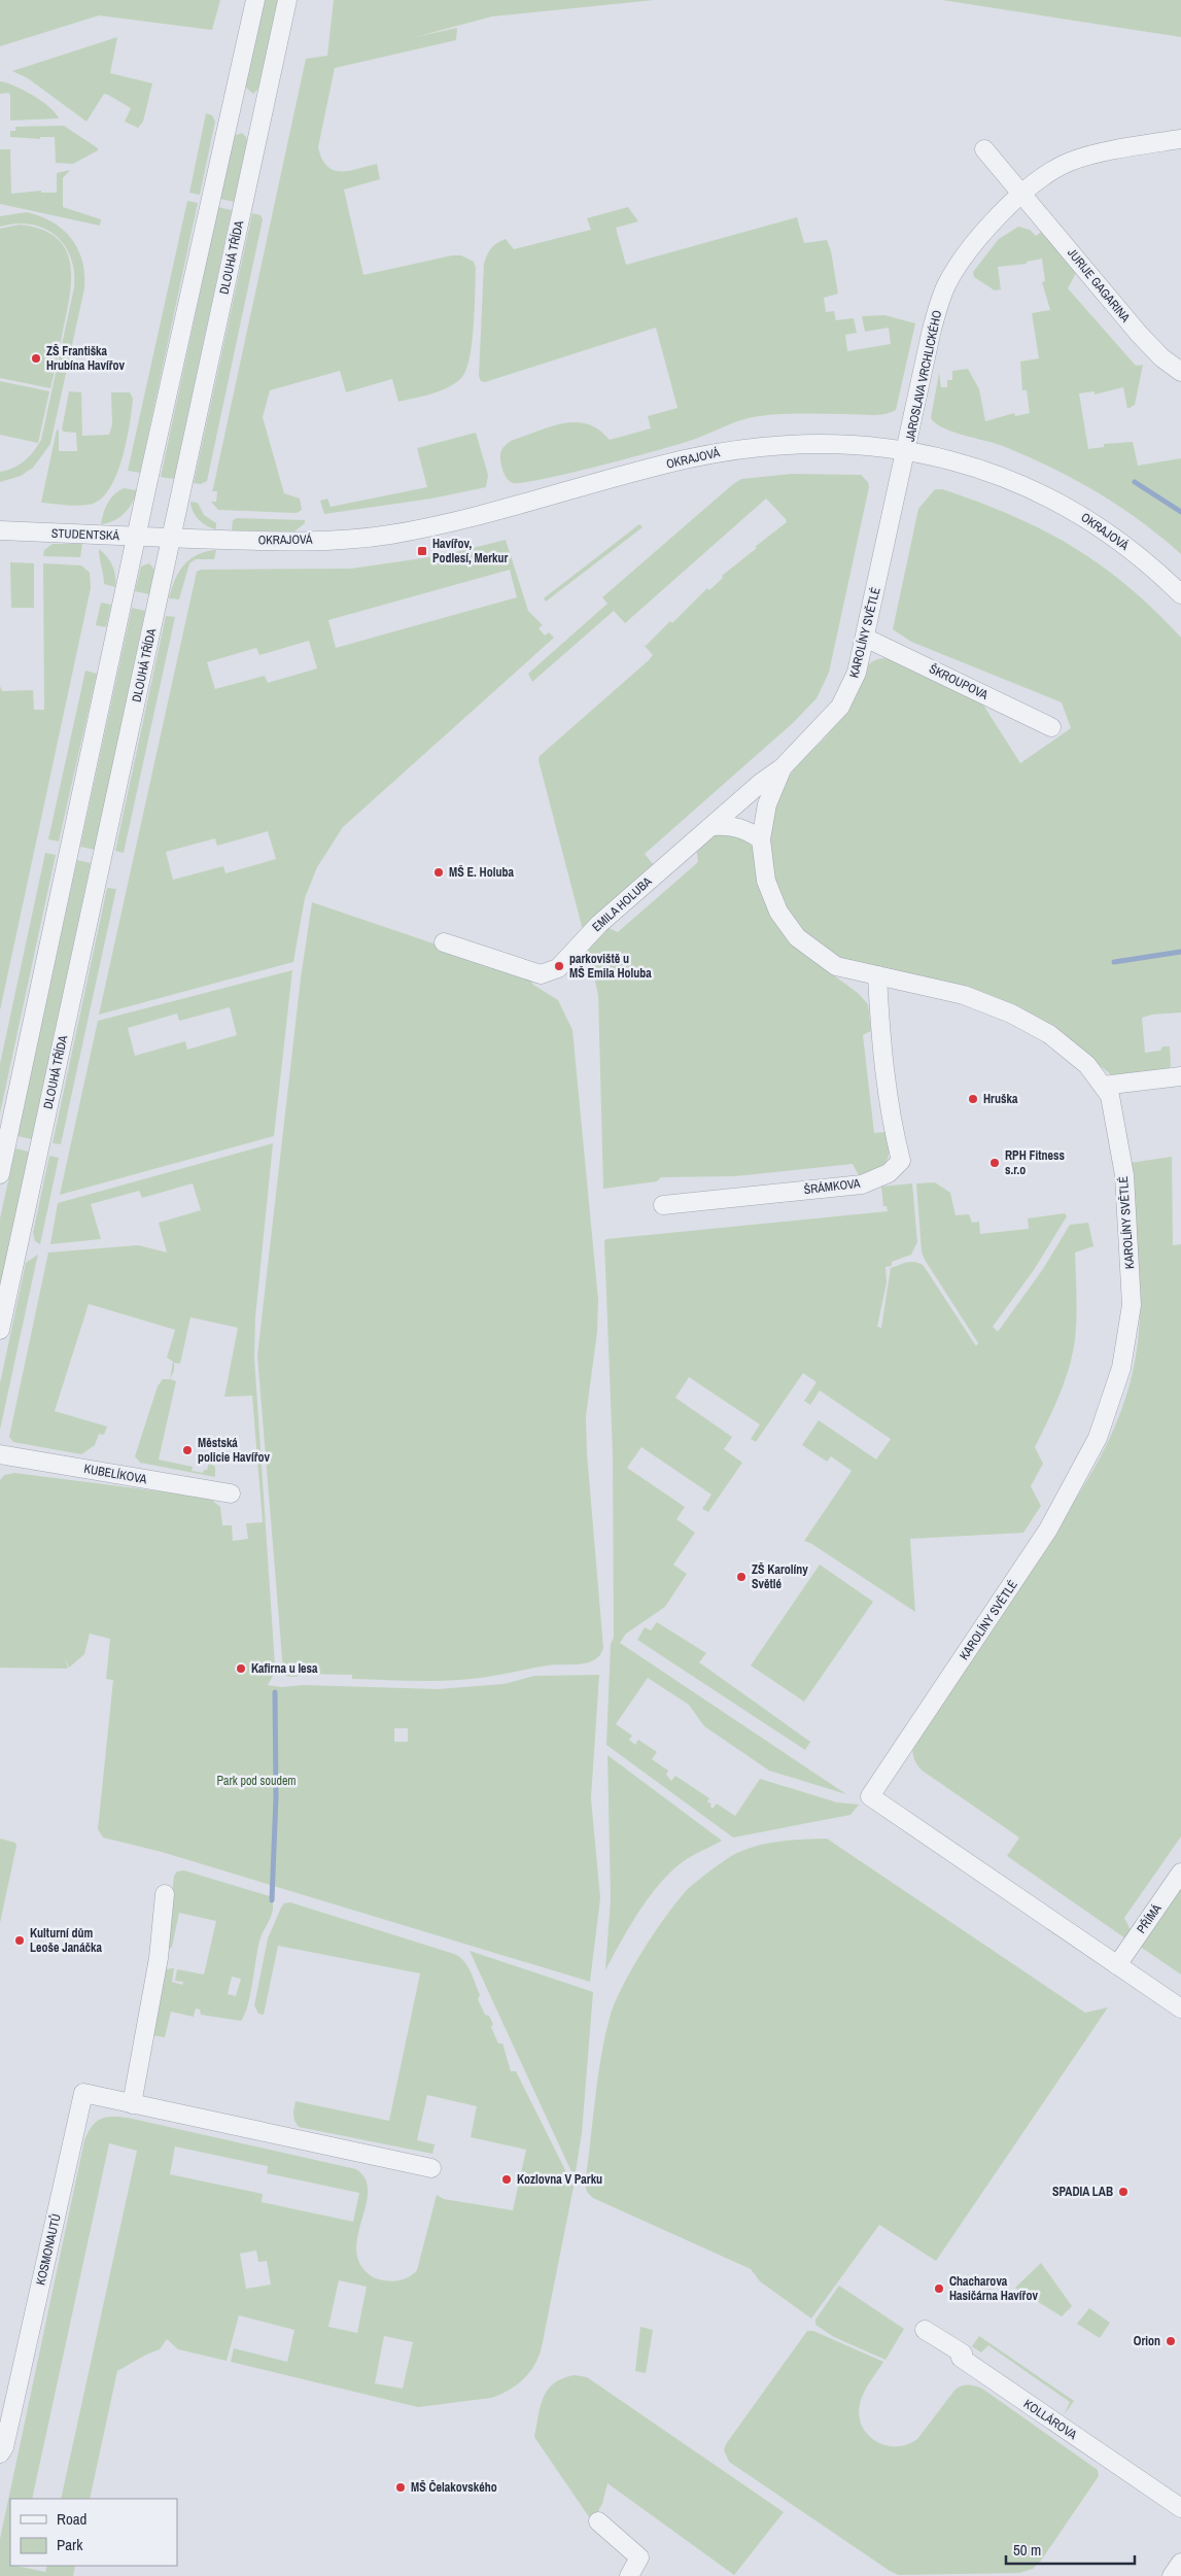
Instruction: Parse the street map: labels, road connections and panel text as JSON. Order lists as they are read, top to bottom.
{
  "streets": {
    "street": [
      "DLOUHÁ TŘÍDA",
      "JURIJE GAGARINA",
      "JAROSLAVA VRCHLICKÉHO",
      "OKRAJOVÁ",
      "STUDENTSKÁ",
      "KAROLÍNY SVĚTLÉ",
      "ŠKROUPOVA",
      "EMILA HOLUBA",
      "ŠRÁMKOVA",
      "KUBELÍKOVA",
      "PŘÍMÁ",
      "KOSMONAUTŮ",
      "KOLLÁROVA"
    ]
  },
  "crossings": [
    ["DLOUHÁ TŘÍDA", "OKRAJOVÁ"],
    ["DLOUHÁ TŘÍDA", "STUDENTSKÁ"],
    ["JURIJE GAGARINA", "JAROSLAVA VRCHLICKÉHO"],
    ["JAROSLAVA VRCHLICKÉHO", "OKRAJOVÁ"],
    ["JAROSLAVA VRCHLICKÉHO", "KAROLÍNY SVĚTLÉ"],
    ["OKRAJOVÁ", "STUDENTSKÁ"],
    ["OKRAJOVÁ", "KAROLÍNY SVĚTLÉ"],
    ["KAROLÍNY SVĚTLÉ", "ŠKROUPOVA"],
    ["KAROLÍNY SVĚTLÉ", "EMILA HOLUBA"],
    ["KAROLÍNY SVĚTLÉ", "ŠRÁMKOVA"],
    ["KAROLÍNY SVĚTLÉ", "PŘÍMÁ"]
  ],
  "parks": ["Park pod soudem"],
  "places": {
    "other": [
      "ZŠ Františka Hrubína Havířov",
      "MŠ E. Holuba",
      "parkoviště u MŠ Emila Holuba",
      "Hruška",
      "RPH Fitness s.r.o",
      "Městská policie Havířov",
      "ZŠ Karolíny Světlé",
      "Kafirna u lesa",
      "Kulturní dům Leoše Janáčka",
      "Kozlovna V Parku",
      "SPADIA LAB",
      "Chacharova Hasičárna Havířov",
      "Orion",
      "MŠ Čelakovského"
    ],
    "transit": ["Havířov, Podlesí, Merkur"]
  },
  "legend": ["Road", "Park"],
  "scale_bar": "50 m"
}
